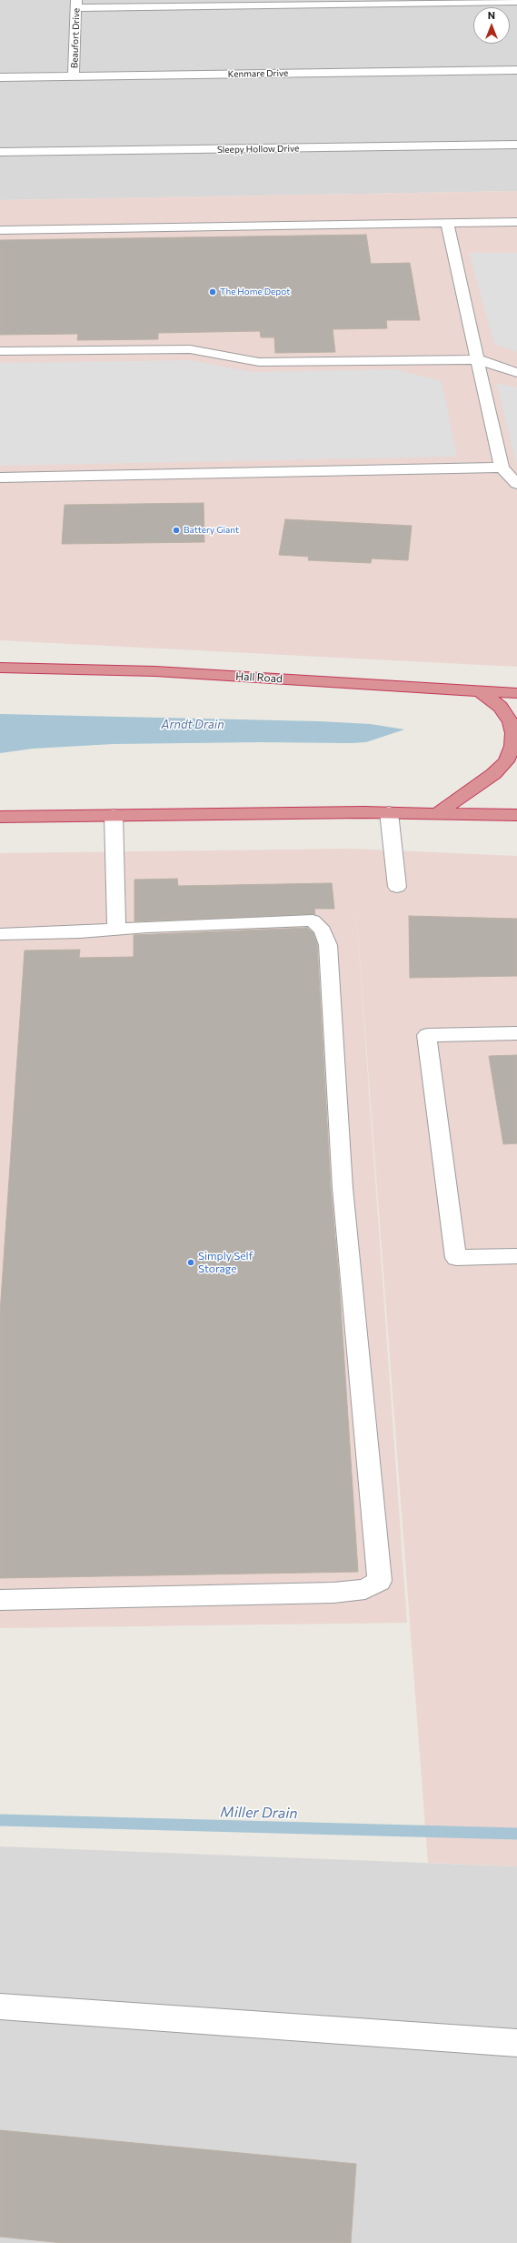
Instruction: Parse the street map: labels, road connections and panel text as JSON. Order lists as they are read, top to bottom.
{
  "streets": {
    "highway": ["Hall Road"],
    "street": ["Beaufort Drive", "Kenmare Drive", "Sleepy Hollow Drive"]
  },
  "crossings": [
    ["Beaufort Drive", "Kenmare Drive"]
  ],
  "water": ["Arndt Drain", "Miller Drain"],
  "places": ["The Home Depot", "Battery Giant", "Simply Self Storage"],
  "north": "top"
}
